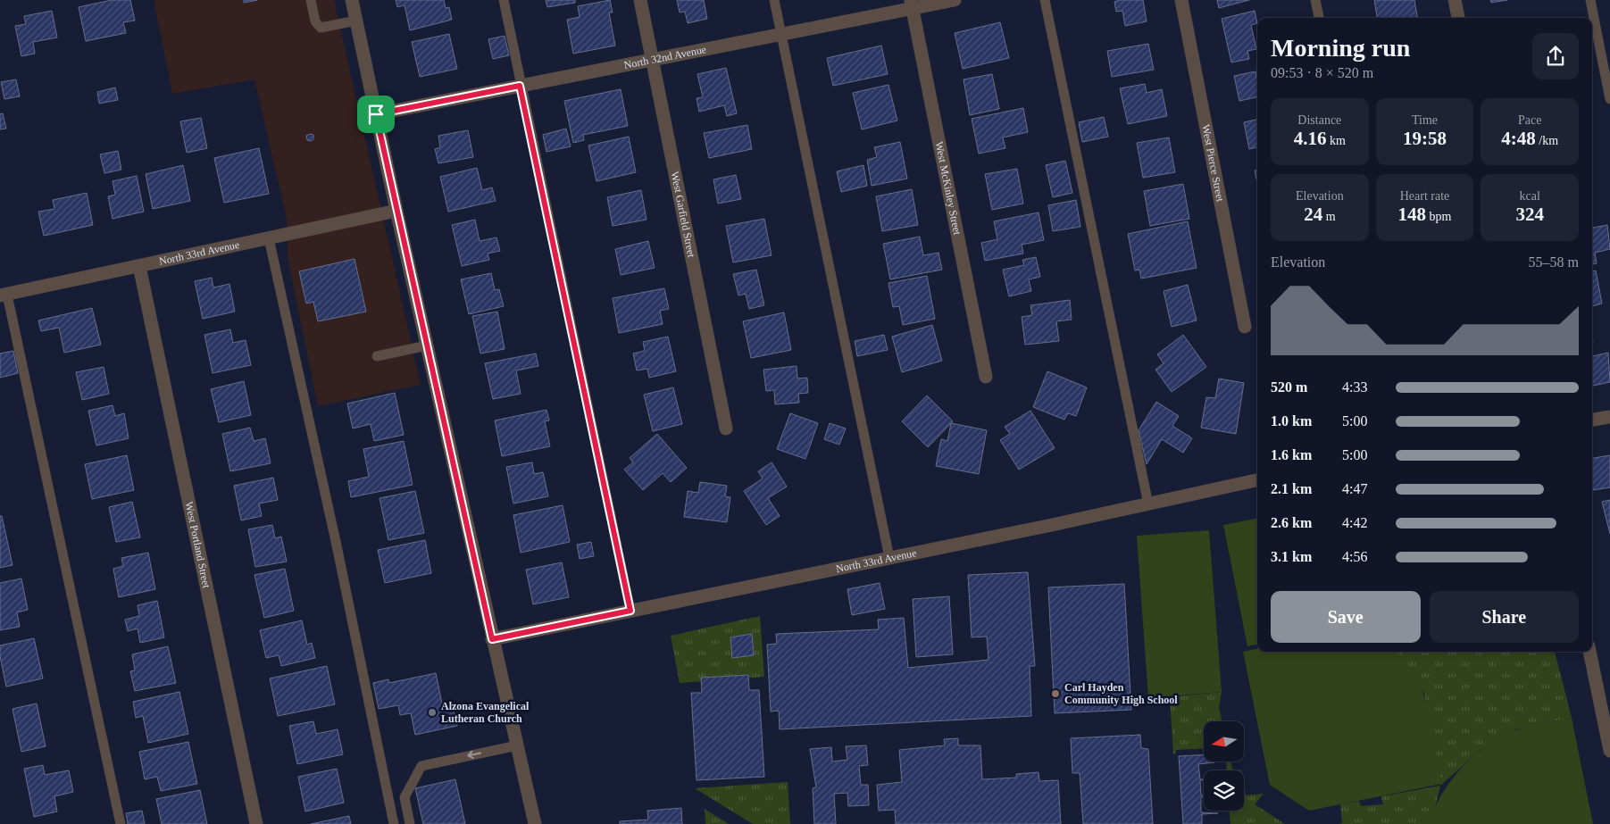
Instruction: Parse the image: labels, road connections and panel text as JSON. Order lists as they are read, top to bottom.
{
  "streets": {
    "street": [
      "North 32nd Avenue",
      "West Pierce Street",
      "West McKinley Street",
      "West Garfield Street",
      "North 33rd Avenue",
      "West Portland Street"
    ]
  },
  "crossings": [
    ["North 32nd Avenue", "West McKinley Street"],
    ["North 32nd Avenue", "West Garfield Street"],
    ["North 33rd Avenue", "West Portland Street"]
  ],
  "places": ["Carl Hayden Community High School", "Alzona Evangelical Lutheran Church"],
  "north": "left",
  "page": {
    "heading": ["Morning run", "09:53 · 8 × 520 m"],
    "stats": [
      ["Distance", "4.16 km"],
      ["Time", "19:58"],
      ["Pace", "4:48 /km"],
      ["Elevation", "24 m"],
      ["Heart rate", "148 bpm"],
      ["kcal", "324"]
    ],
    "chart": ["Elevation", "55–58 m"],
    "list": [
      {
        "name": "520 m",
        "note": "4:33"
      },
      {
        "name": "1.0 km",
        "note": "5:00"
      },
      {
        "name": "1.6 km",
        "note": "5:00"
      },
      {
        "name": "2.1 km",
        "note": "4:47"
      },
      {
        "name": "2.6 km",
        "note": "4:42"
      },
      {
        "name": "3.1 km",
        "note": "4:56"
      }
    ],
    "buttons": ["Save", "Share"]
  }
}
